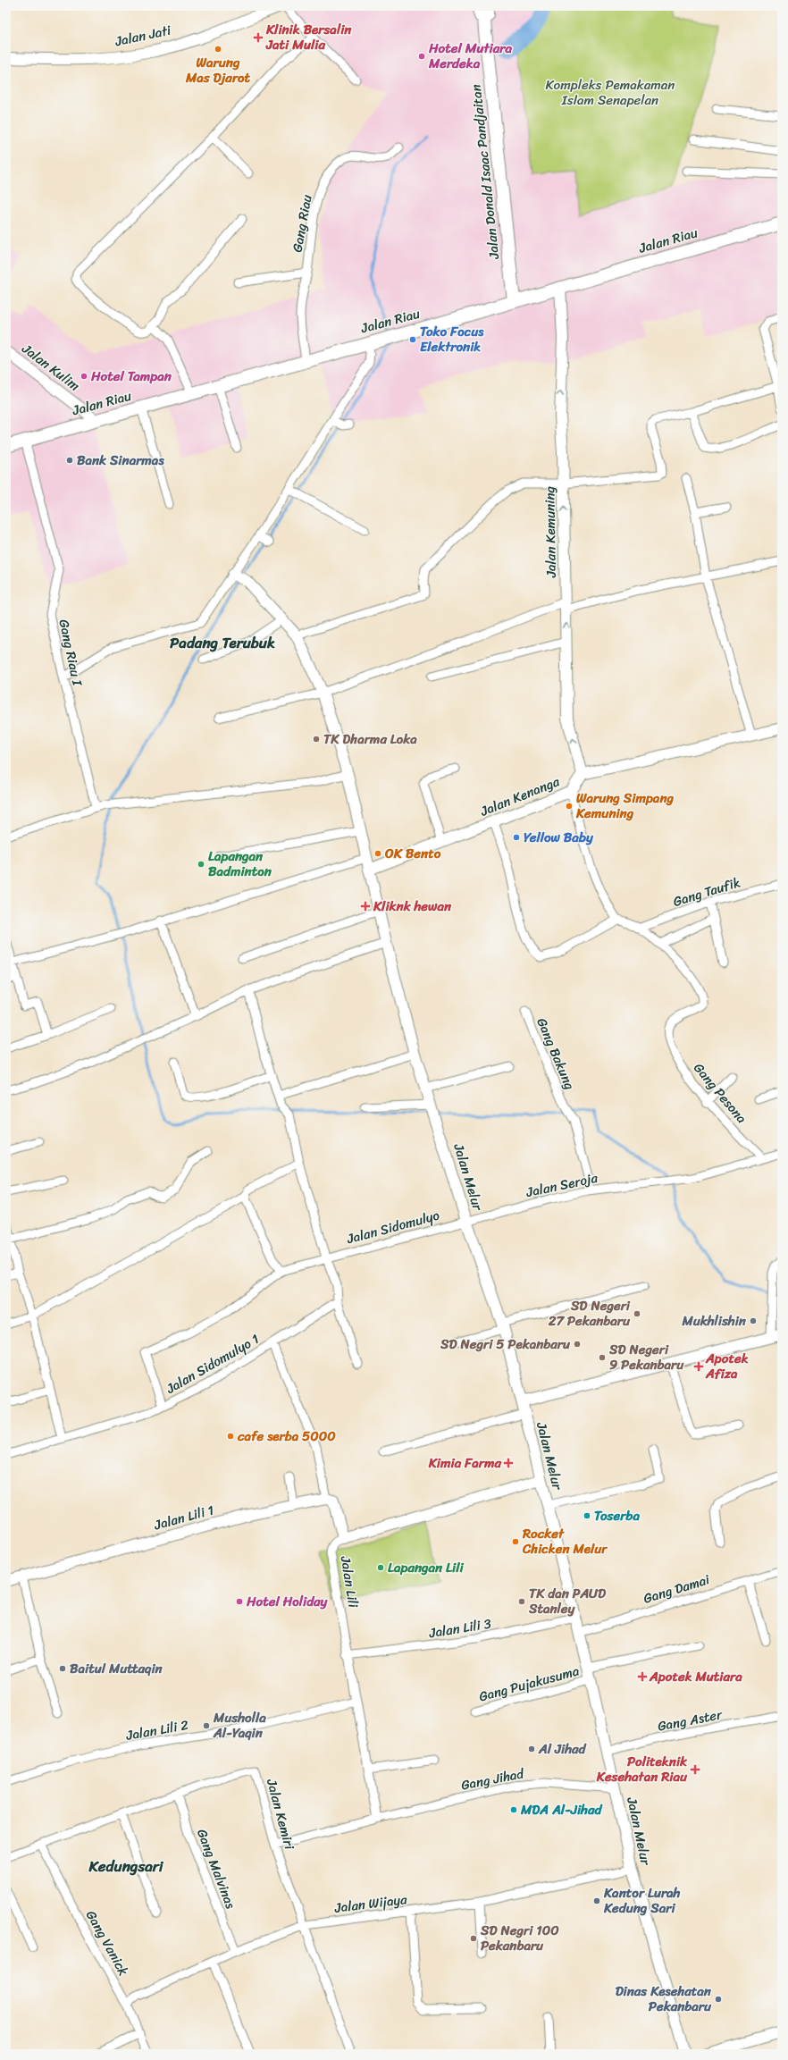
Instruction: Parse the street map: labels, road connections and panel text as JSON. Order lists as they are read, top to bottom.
{
  "streets": {
    "main road": ["Jalan Donald Isaac Pandjaitan", "Jalan Riau"],
    "street": [
      "Jalan Jati",
      "Gang Riau",
      "Jalan Kulim",
      "Jalan Kemuning",
      "Gang Riau I",
      "Jalan Kenanga",
      "Gang Taufik",
      "Gang Bakung",
      "Gang Pesona",
      "Jalan Melur",
      "Jalan Seroja",
      "Jalan Sidomulyo",
      "Jalan Sidomulyo 1",
      "Jalan Lili 1",
      "Jalan Lili",
      "Gang Damai",
      "Jalan Lili 3",
      "Gang Pujakusuma",
      "Gang Aster",
      "Jalan Lili 2",
      "Gang Jihad",
      "Jalan Kemiri",
      "Gang Malvinas",
      "Jalan Wijaya",
      "Gang Vanick"
    ]
  },
  "crossings": [
    ["Jalan Donald Isaac Pandjaitan", "Jalan Riau"],
    ["Gang Riau", "Jalan Riau"],
    ["Jalan Riau", "Jalan Kulim"],
    ["Jalan Riau", "Jalan Kemuning"],
    ["Jalan Riau", "Gang Riau I"],
    ["Jalan Kemuning", "Jalan Kenanga"],
    ["Jalan Kenanga", "Jalan Melur"],
    ["Gang Taufik", "Gang Pesona"],
    ["Gang Bakung", "Jalan Seroja"],
    ["Gang Pesona", "Jalan Seroja"],
    ["Jalan Melur", "Jalan Seroja"],
    ["Jalan Melur", "Jalan Sidomulyo"],
    ["Jalan Melur", "Jalan Lili"],
    ["Jalan Melur", "Gang Damai"],
    ["Jalan Melur", "Jalan Lili 3"],
    ["Jalan Melur", "Gang Pujakusuma"],
    ["Jalan Melur", "Gang Aster"],
    ["Jalan Melur", "Gang Jihad"],
    ["Jalan Melur", "Jalan Wijaya"],
    ["Jalan Seroja", "Jalan Sidomulyo"],
    ["Jalan Lili", "Jalan Lili 3"],
    ["Jalan Lili", "Jalan Lili 2"],
    ["Jalan Lili", "Gang Jihad"],
    ["Gang Jihad", "Jalan Kemiri"],
    ["Jalan Kemiri", "Gang Malvinas"],
    ["Jalan Kemiri", "Jalan Wijaya"],
    ["Jalan Kemiri", "Gang Vanick"],
    ["Gang Malvinas", "Jalan Wijaya"],
    ["Jalan Wijaya", "Gang Vanick"]
  ],
  "one_way": ["Jalan Kemuning"],
  "districts": ["Padang Terubuk", "Kedungsari"],
  "parks": ["Kompleks Pemakaman Islam Senapelan"],
  "places": {
    "health": [
      "Klinik Bersalin Jati Mulia",
      "Kliknk hewan",
      "Apotek Afiza",
      "Kimia Farma",
      "Apotek Mutiara",
      "Politeknik Kesehatan Riau"
    ],
    "other": [
      "Warung Mas Djarot",
      "Hotel Mutiara Merdeka",
      "Toko Focus Elektronik",
      "Hotel Tampan",
      "Bank Sinarmas",
      "TK Dharma Loka",
      "Warung Simpang Kemuning",
      "Yellow Baby",
      "OK Bento",
      "Lapangan Badminton",
      "SD Negeri 27 Pekanbaru",
      "Mukhlishin",
      "SD Negri 5 Pekanbaru",
      "SD Negeri 9 Pekanbaru",
      "cafe serba 5000",
      "Toserba",
      "Rocket Chicken Melur",
      "Lapangan Lili",
      "Hotel Holiday",
      "TK dan PAUD Stanley",
      "Baitul Muttaqin",
      "Musholla Al-Yaqin",
      "Al Jihad",
      "MDA Al-Jihad",
      "Kantor Lurah Kedung Sari",
      "SD Negri 100 Pekanbaru",
      "Dinas Kesehatan Pekanbaru"
    ]
  }
}
